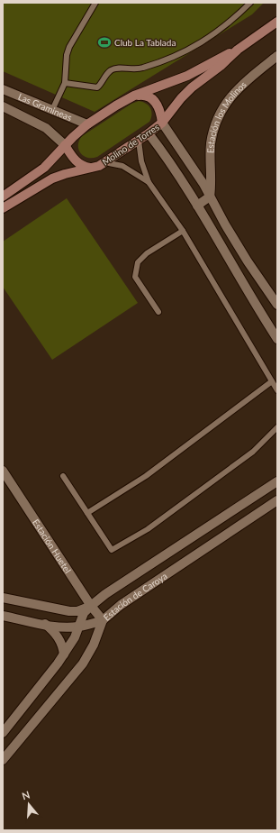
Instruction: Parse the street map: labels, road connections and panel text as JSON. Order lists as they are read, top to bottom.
{
  "streets": {
    "main road": ["Molino de Torres"],
    "street": [
      "Las Gramineas",
      "Estación los Molinos",
      "Estación Huetel",
      "Estación de Caroya"
    ]
  },
  "crossings": [
    ["Las Gramineas", "Molino de Torres"],
    ["Estación Huetel", "Estación de Caroya"]
  ],
  "places": {
    "sports": ["Club La Tablada"]
  },
  "north": "top"
}
